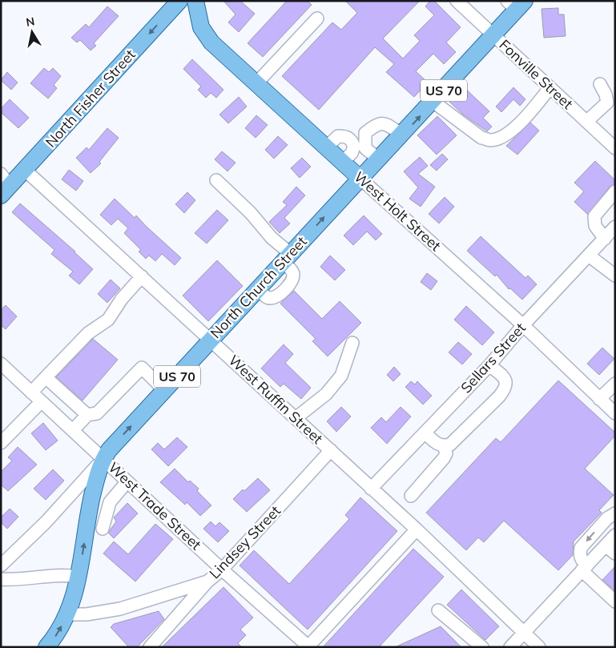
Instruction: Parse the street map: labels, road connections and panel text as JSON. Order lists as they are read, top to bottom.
{
  "streets": {
    "main road": [
      "US 70",
      "North Fisher Street",
      "West Holt Street",
      "North Church Street"
    ],
    "street": [
      "Fonville Street",
      "Sellars Street",
      "West Ruffin Street",
      "West Trade Street",
      "Lindsey Street"
    ]
  },
  "crossings": [
    ["Fonville Street", "North Church Street"],
    ["US 70", "North Church Street"],
    ["US 70", "Lindsey Street"],
    ["North Fisher Street", "West Ruffin Street"],
    ["West Holt Street", "North Church Street"],
    ["West Holt Street", "Sellars Street"],
    ["North Church Street", "West Ruffin Street"],
    ["North Church Street", "West Trade Street"],
    ["North Church Street", "Lindsey Street"],
    ["Sellars Street", "West Ruffin Street"],
    ["West Ruffin Street", "Lindsey Street"],
    ["West Trade Street", "Lindsey Street"]
  ],
  "one_way": ["North Fisher Street", "North Church Street"],
  "north": "top"
}
